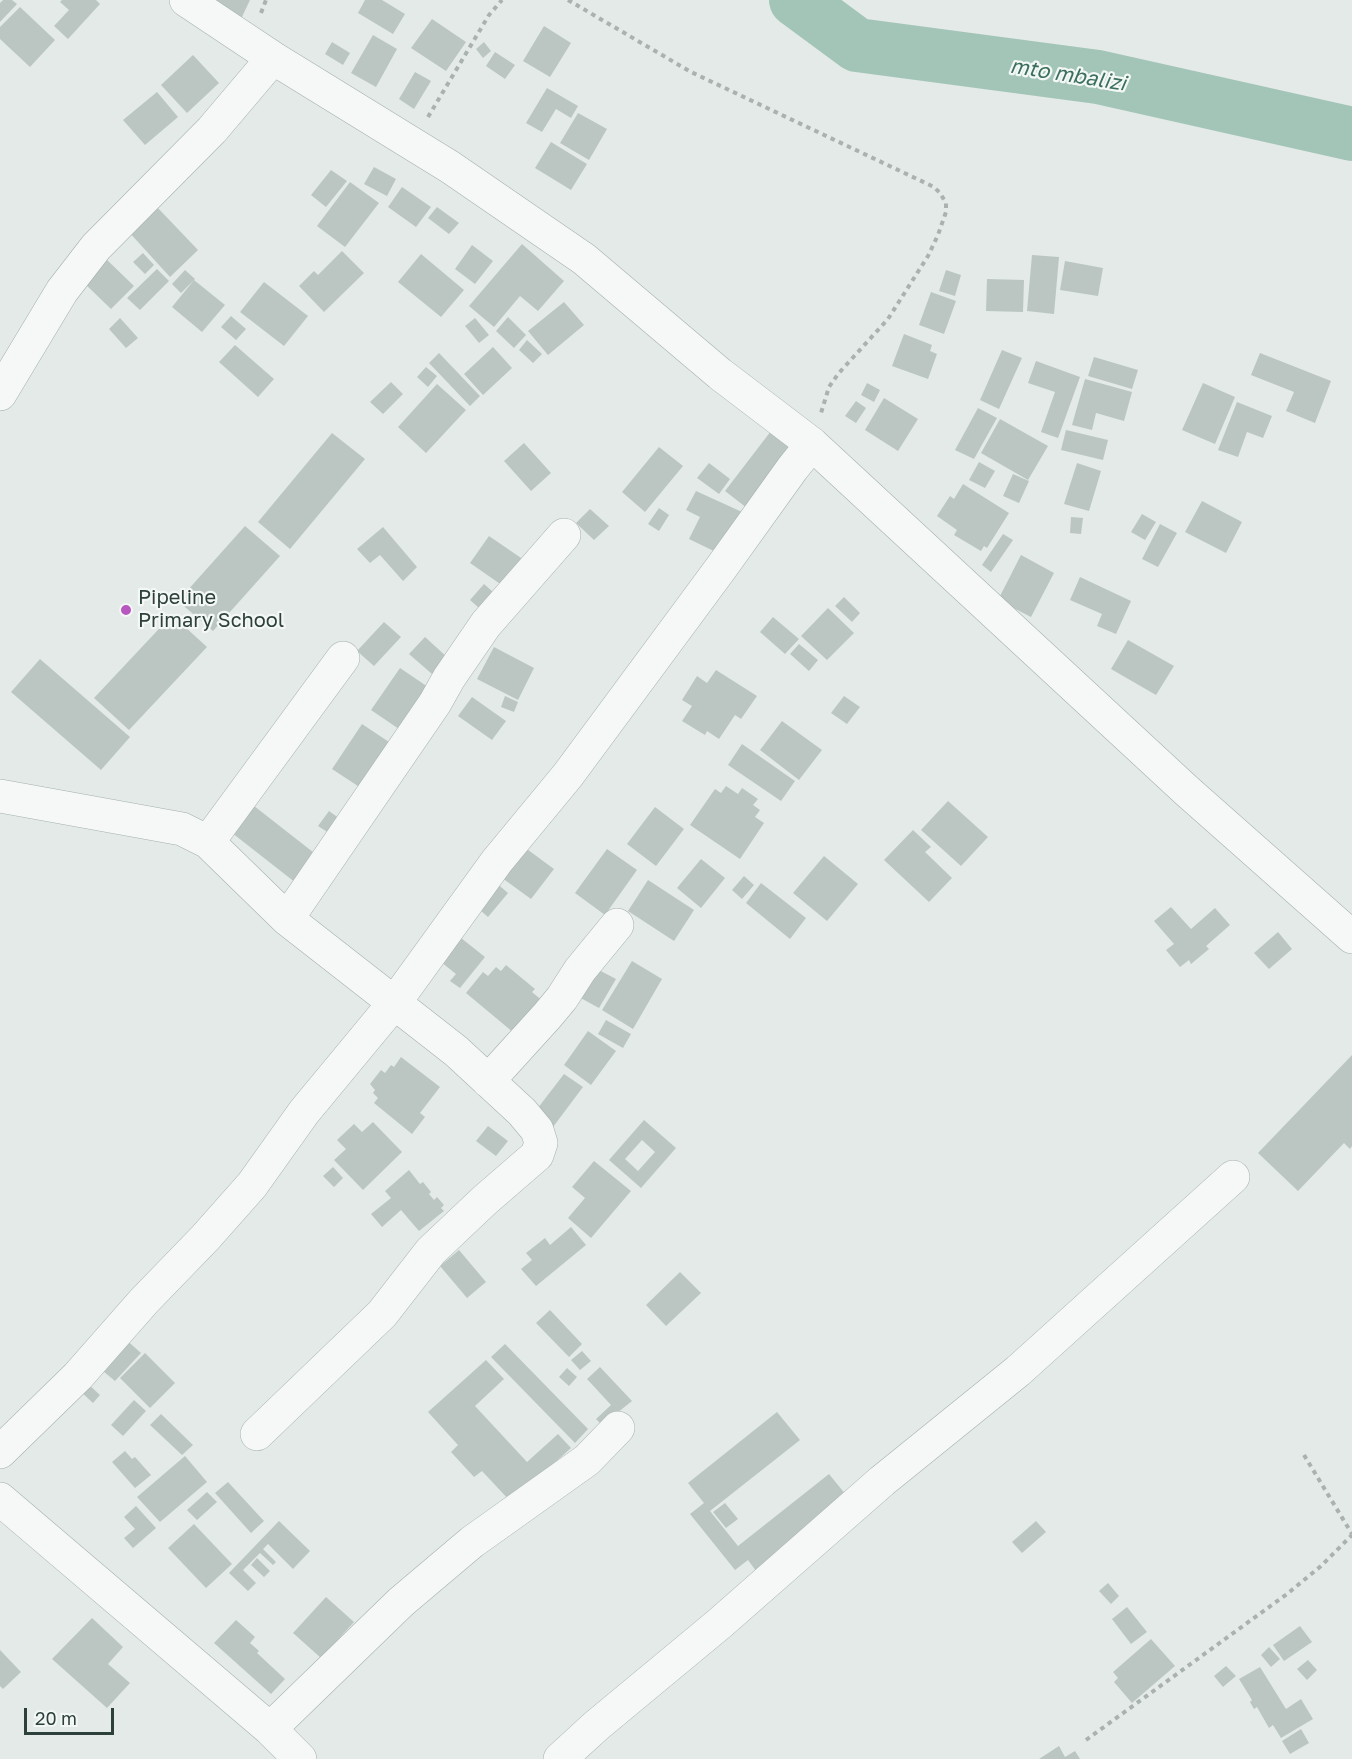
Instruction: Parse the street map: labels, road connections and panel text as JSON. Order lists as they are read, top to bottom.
{
  "water": ["mto mbalizi"],
  "places": ["Pipeline Primary School"],
  "scale_bar": "20 m"
}
